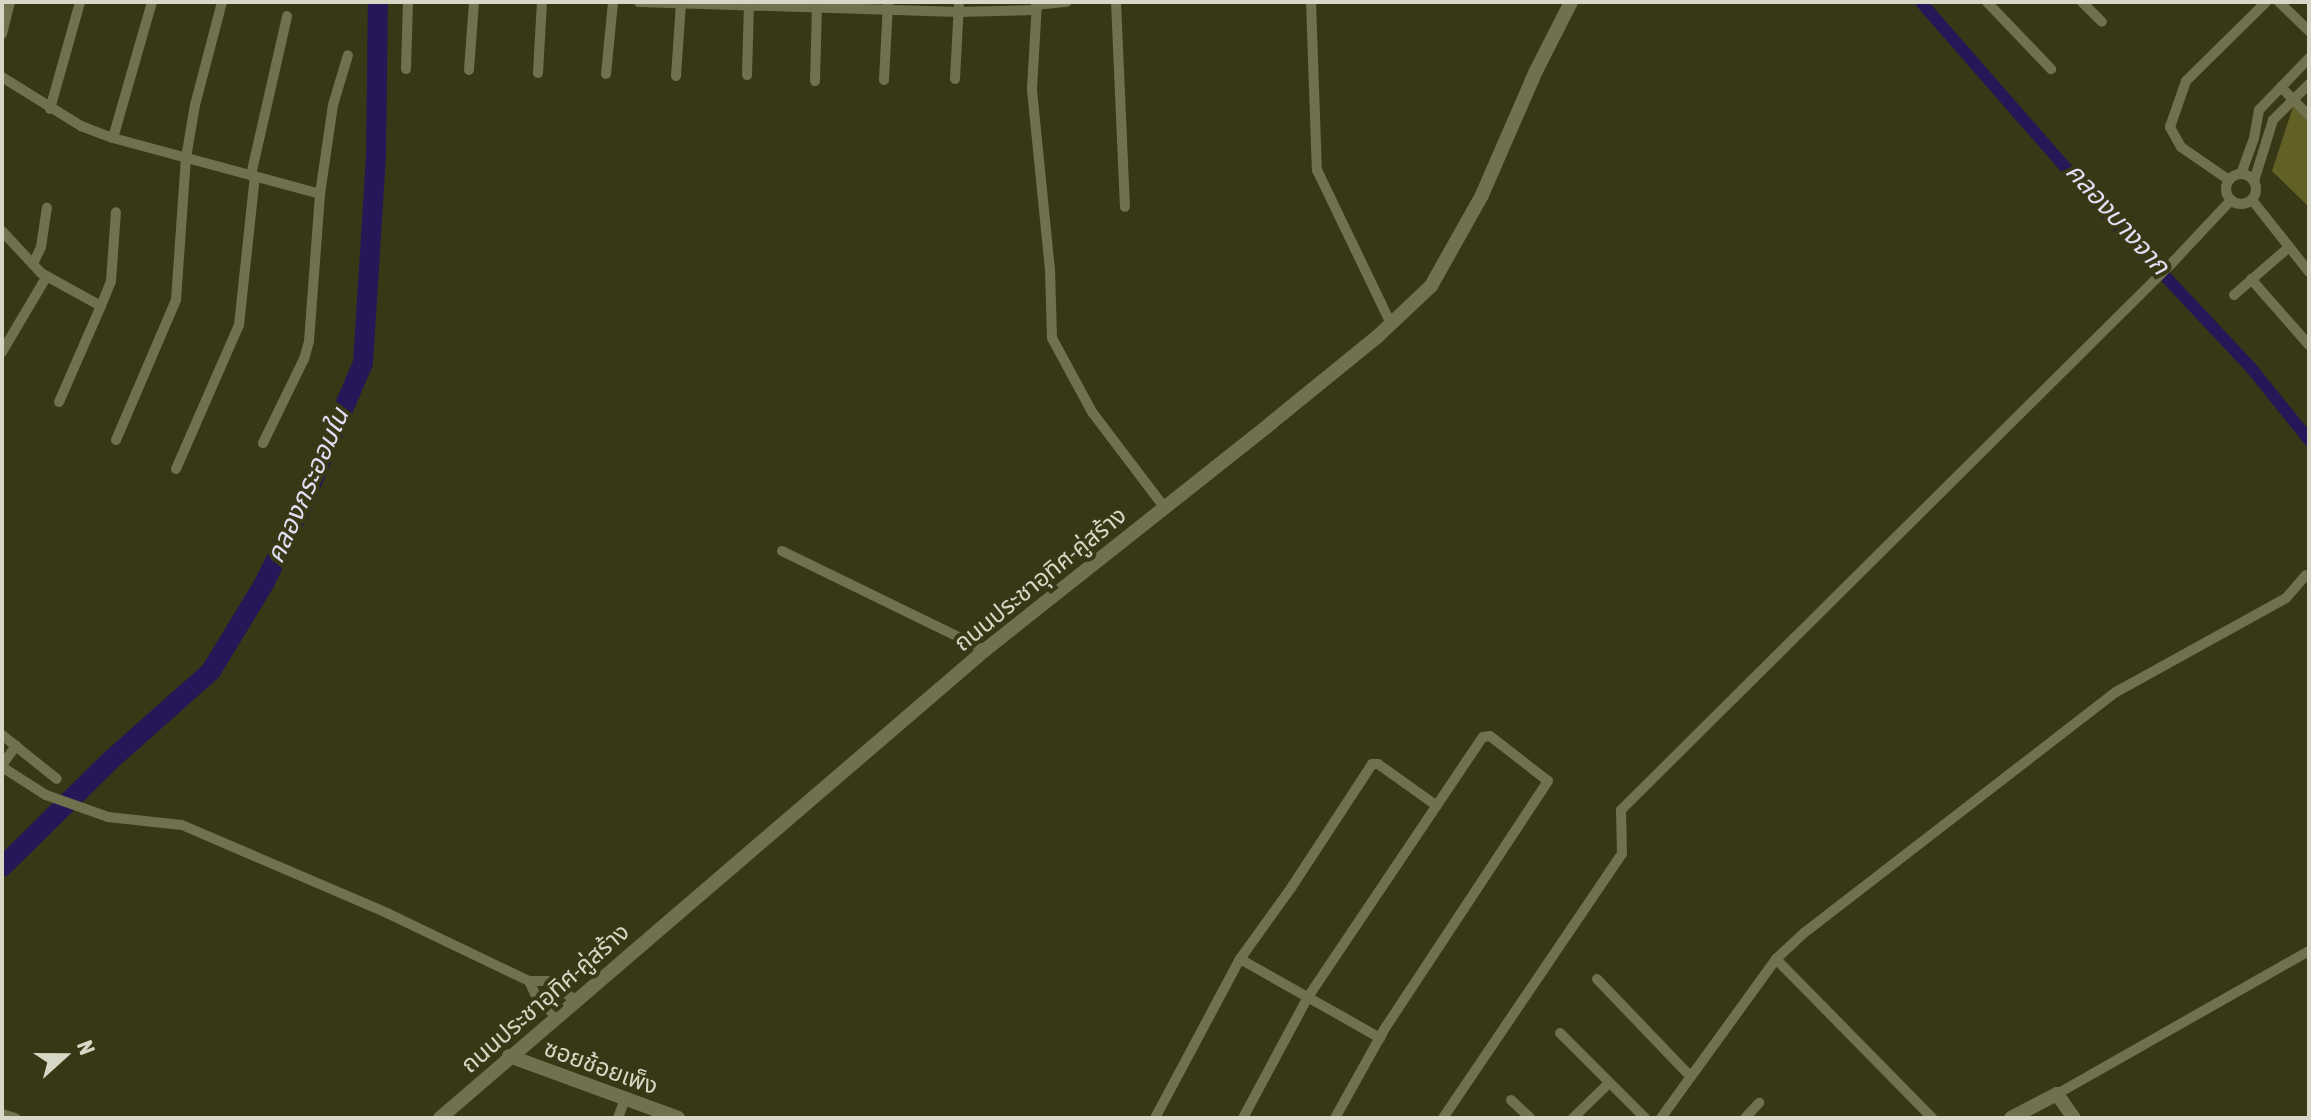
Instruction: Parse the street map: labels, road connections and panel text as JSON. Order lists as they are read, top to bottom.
{
  "streets": {
    "main road": ["ถนนประชาอุทิศ-คู่สร้าง", "ซอยช้อยเพ็ง"]
  },
  "crossings": [
    ["ถนนประชาอุทิศ-คู่สร้าง", "ซอยช้อยเพ็ง"]
  ],
  "water": ["คลองบางจาก", "คลองกระออมใน"],
  "north": "right"
}
